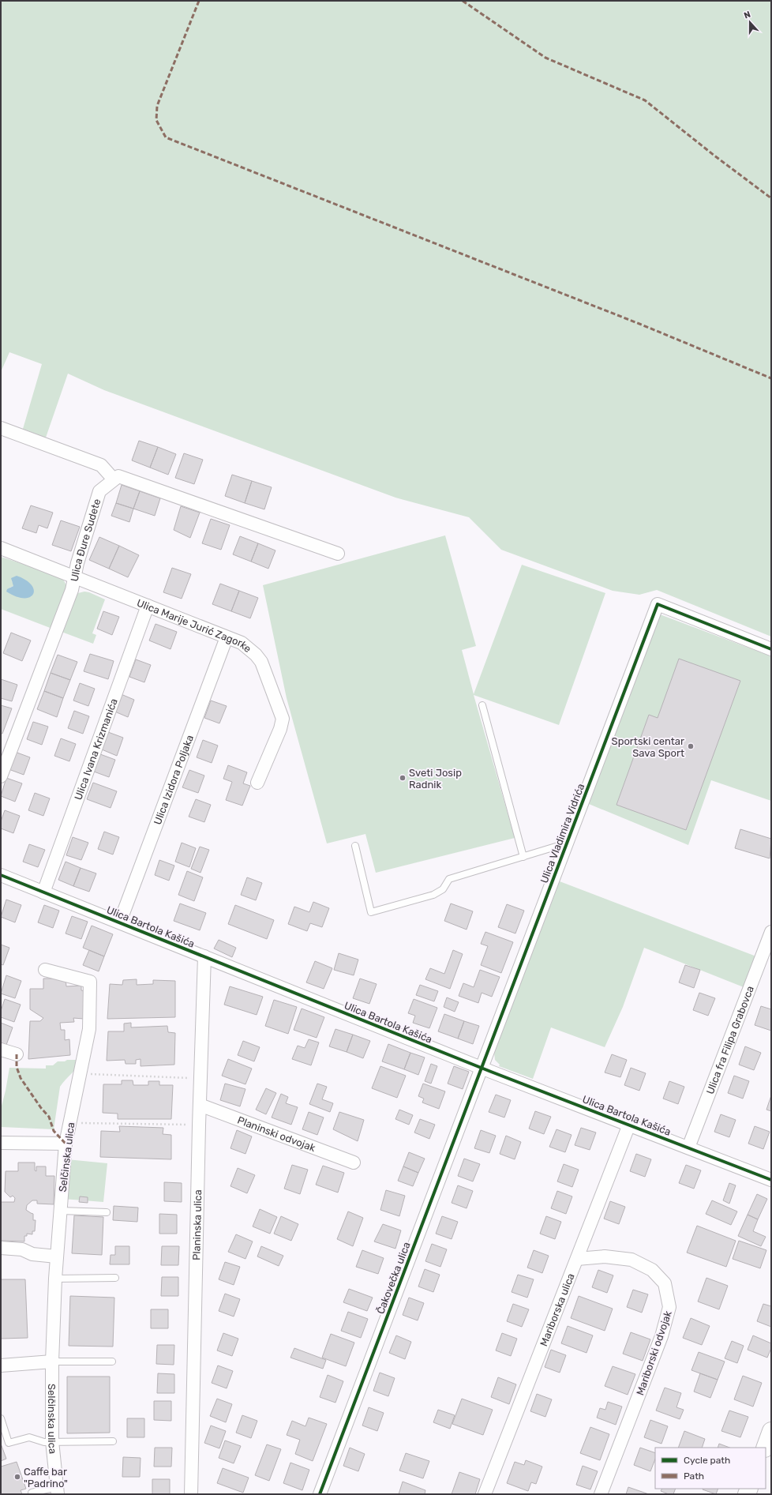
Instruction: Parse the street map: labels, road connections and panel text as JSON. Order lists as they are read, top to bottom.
{
  "streets": {
    "street": [
      "Ulica Đure Sudete",
      "Ulica Marije Jurić Zagorke",
      "Ulica Ivana Krizmanića",
      "Ulica Izidora Poljaka",
      "Ulica Vladimira Vidrića",
      "Ulica Bartola Kašića",
      "Ulica fra Filipa Grabovca",
      "Planinski odvojak",
      "Selčinska ulica",
      "Planinska ulica",
      "Čakovečka ulica",
      "Mariborska ulica",
      "Mariborski odvojak"
    ]
  },
  "crossings": [
    ["Ulica Đure Sudete", "Ulica Marije Jurić Zagorke"],
    ["Ulica Marije Jurić Zagorke", "Ulica Ivana Krizmanića"],
    ["Ulica Marije Jurić Zagorke", "Ulica Izidora Poljaka"],
    ["Ulica Ivana Krizmanića", "Ulica Bartola Kašića"],
    ["Ulica Izidora Poljaka", "Ulica Bartola Kašića"],
    ["Ulica Vladimira Vidrića", "Ulica Bartola Kašića"],
    ["Ulica Vladimira Vidrića", "Čakovečka ulica"],
    ["Ulica Bartola Kašića", "Ulica fra Filipa Grabovca"],
    ["Ulica Bartola Kašića", "Planinska ulica"],
    ["Ulica Bartola Kašića", "Čakovečka ulica"],
    ["Ulica Bartola Kašića", "Mariborska ulica"],
    ["Planinski odvojak", "Planinska ulica"],
    ["Mariborska ulica", "Mariborski odvojak"]
  ],
  "places": ["Sportski centar Sava Sport", "Sveti Josip Radnik", "Caffe bar \"Padrino\""],
  "legend": ["Cycle path", "Path"],
  "north": "top"
}
